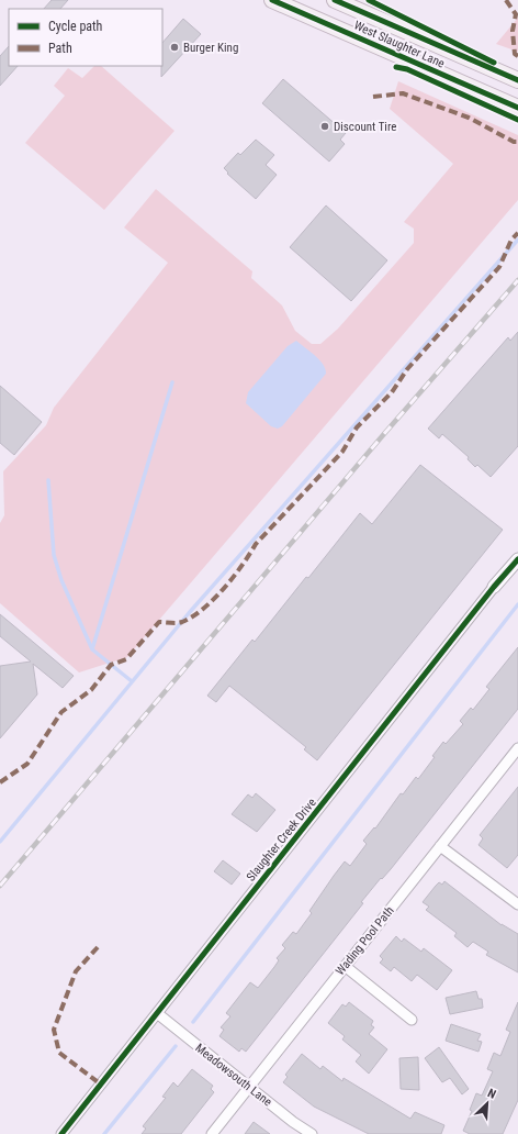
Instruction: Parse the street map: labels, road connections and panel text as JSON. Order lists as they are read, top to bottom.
{
  "streets": {
    "main road": ["West Slaughter Lane"],
    "street": ["Slaughter Creek Drive", "Wading Pool Path", "Meadowsouth Lane"]
  },
  "crossings": [
    ["Slaughter Creek Drive", "Meadowsouth Lane"],
    ["Wading Pool Path", "Meadowsouth Lane"]
  ],
  "places": ["Burger King", "Discount Tire"],
  "legend": ["Cycle path", "Path"],
  "north": "top right"
}
